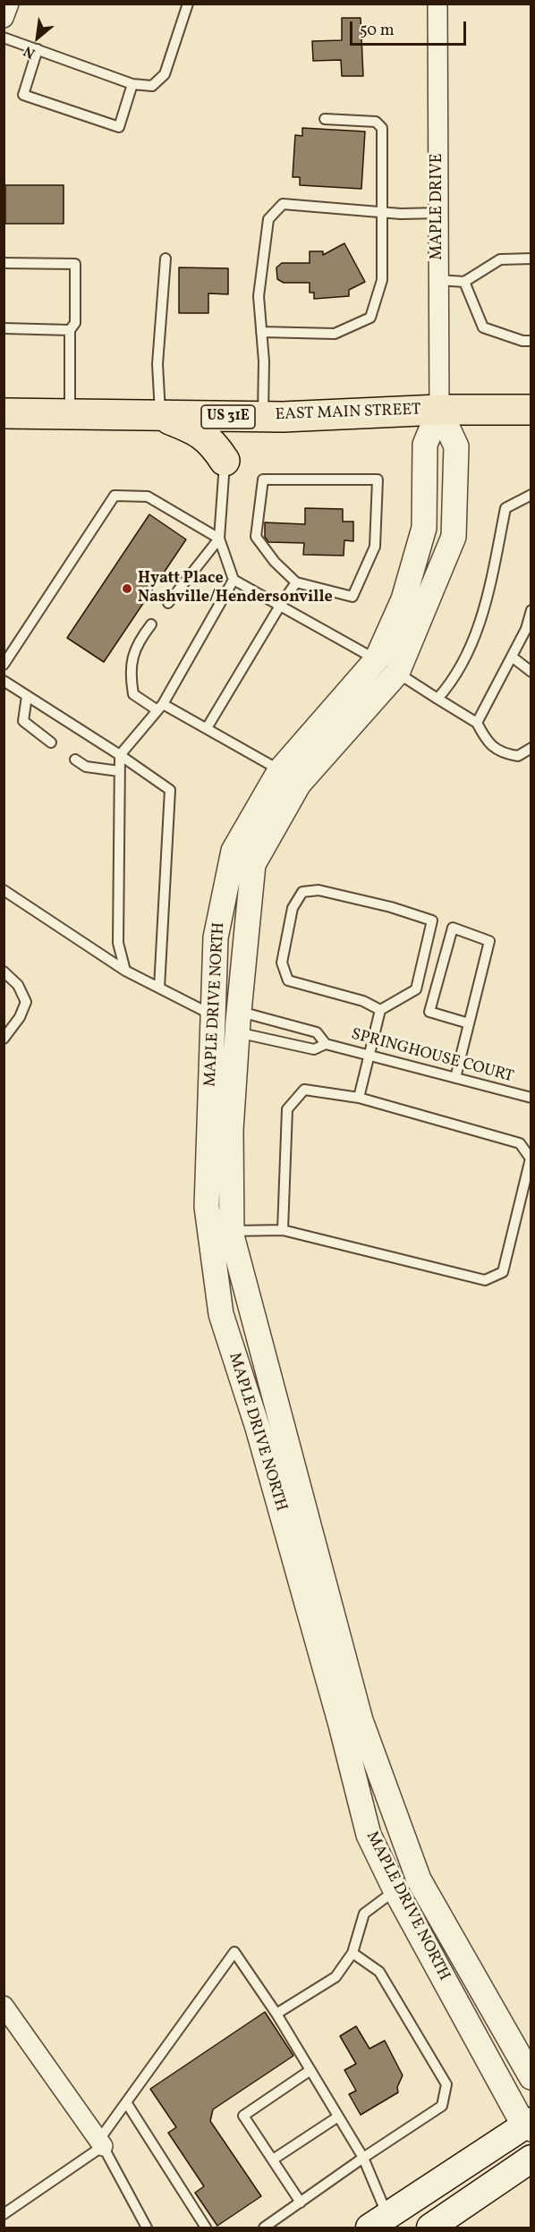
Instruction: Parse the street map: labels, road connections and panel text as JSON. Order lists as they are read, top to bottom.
{
  "streets": {
    "main road": ["EAST MAIN STREET", "US 31E"],
    "street": ["MAPLE DRIVE", "MAPLE DRIVE NORTH"],
    "lane": ["SPRINGHOUSE COURT"]
  },
  "crossings": [
    ["MAPLE DRIVE", "EAST MAIN STREET"],
    ["MAPLE DRIVE", "MAPLE DRIVE NORTH"],
    ["EAST MAIN STREET", "MAPLE DRIVE NORTH"]
  ],
  "places": ["Hyatt Place Nashville/Hendersonville"],
  "scale_bar": "50 m",
  "north": "bottom left"
}
